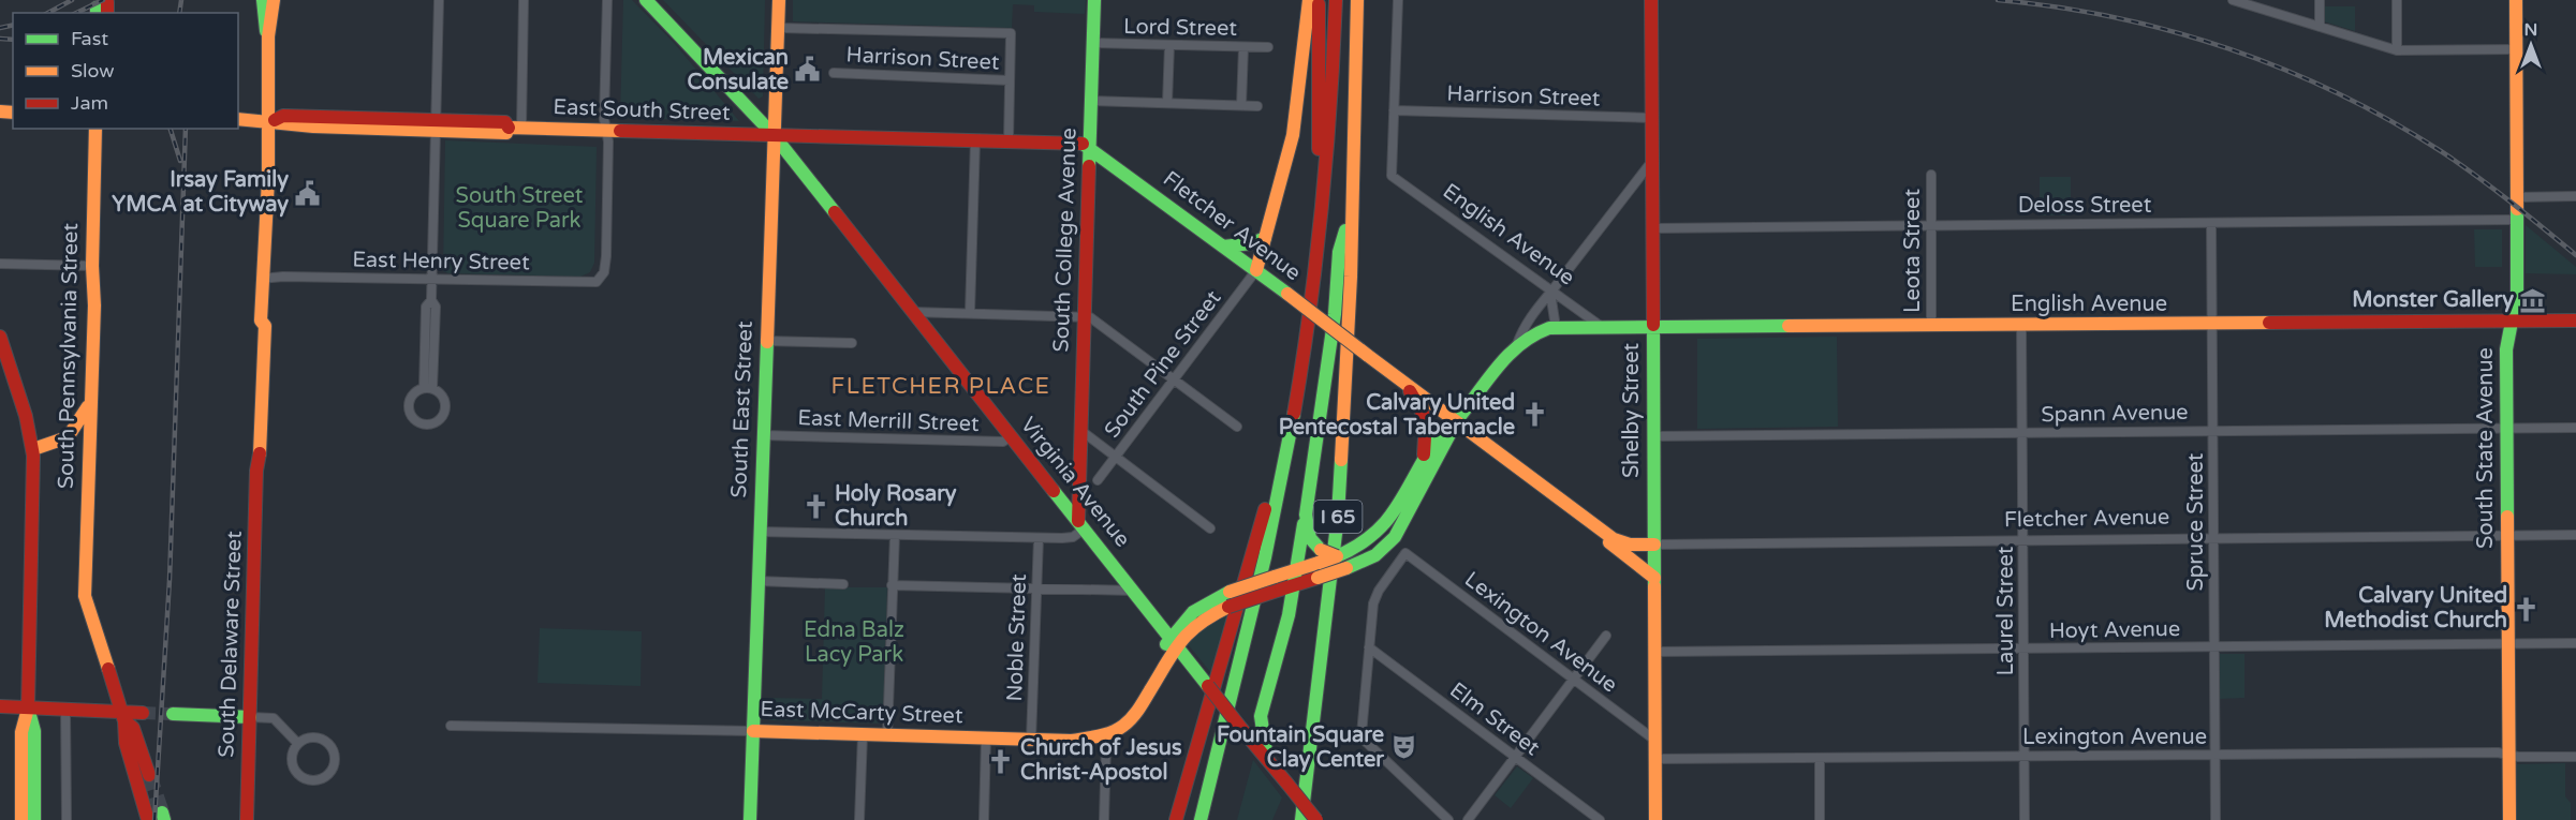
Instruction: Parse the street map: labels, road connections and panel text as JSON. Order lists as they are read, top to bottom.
{
  "streets": {
    "main road": [
      "East South Street",
      "Fletcher Avenue",
      "English Avenue",
      "South College Avenue",
      "South Pennsylvania Street",
      "South East Street",
      "Shelby Street",
      "South State Avenue",
      "Virginia Avenue",
      "I 65",
      "South Delaware Street",
      "East McCarty Street"
    ],
    "street": [
      "Lord Street",
      "Harrison Street",
      "Deloss Street",
      "Leota Street",
      "East Henry Street",
      "South Pine Street",
      "Spann Avenue",
      "East Merrill Street",
      "Spruce Street",
      "Laurel Street",
      "Hoyt Avenue",
      "Lexington Avenue",
      "Noble Street",
      "Elm Street"
    ]
  },
  "crossings": [
    ["Lord Street", "South College Avenue"],
    ["Harrison Street", "English Avenue"],
    ["Harrison Street", "Shelby Street"],
    ["East South Street", "Fletcher Avenue"],
    ["East South Street", "East Henry Street"],
    ["East South Street", "South East Street"],
    ["East South Street", "Virginia Avenue"],
    ["East South Street", "South Delaware Street"],
    ["Deloss Street", "Leota Street"],
    ["Deloss Street", "Shelby Street"],
    ["Deloss Street", "South State Avenue"],
    ["Deloss Street", "Spruce Street"],
    ["Fletcher Avenue", "South College Avenue"],
    ["Fletcher Avenue", "South Pine Street"],
    ["Fletcher Avenue", "South East Street"],
    ["Fletcher Avenue", "Shelby Street"],
    ["Fletcher Avenue", "South State Avenue"],
    ["Fletcher Avenue", "Virginia Avenue"],
    ["Fletcher Avenue", "Spruce Street"],
    ["Fletcher Avenue", "Laurel Street"],
    ["English Avenue", "Leota Street"],
    ["English Avenue", "Shelby Street"],
    ["English Avenue", "South State Avenue"],
    ["English Avenue", "Spruce Street"],
    ["English Avenue", "Laurel Street"],
    ["South College Avenue", "Virginia Avenue"],
    ["East Henry Street", "South Delaware Street"],
    ["South East Street", "East Merrill Street"],
    ["South East Street", "Virginia Avenue"],
    ["South East Street", "East McCarty Street"],
    ["Shelby Street", "Spann Avenue"],
    ["Shelby Street", "Hoyt Avenue"],
    ["Shelby Street", "Lexington Avenue"],
    ["Spann Avenue", "South State Avenue"],
    ["Spann Avenue", "Spruce Street"],
    ["Spann Avenue", "Laurel Street"],
    ["East Merrill Street", "Virginia Avenue"],
    ["South State Avenue", "Hoyt Avenue"],
    ["South State Avenue", "Lexington Avenue"],
    ["Spruce Street", "Hoyt Avenue"],
    ["Spruce Street", "Lexington Avenue"],
    ["Laurel Street", "Hoyt Avenue"],
    ["Laurel Street", "Lexington Avenue"],
    ["Lexington Avenue", "Elm Street"],
    ["Noble Street", "East McCarty Street"]
  ],
  "districts": ["FLETCHER PLACE"],
  "parks": ["South Street Square Park", "Edna Balz Lacy Park"],
  "places": {
    "public building": ["Mexican Consulate", "Irsay Family YMCA at Cityway"],
    "museum": ["Monster Gallery"],
    "church": [
      "Calvary United Pentecostal Tabernacle",
      "Holy Rosary Church",
      "Calvary United Methodist Church",
      "Church of Jesus Christ-Apostol"
    ],
    "theatre": ["Fountain Square Clay Center"]
  },
  "legend": ["Fast", "Slow", "Jam"],
  "north": "top"
}
